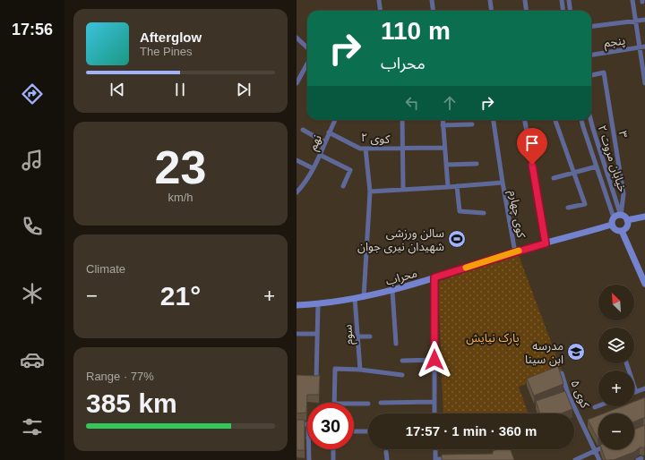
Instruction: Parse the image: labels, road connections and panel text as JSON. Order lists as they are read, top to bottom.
{
  "streets": {
    "street": [
      "پنجم",
      "۳",
      "کوی ۲",
      "نهم",
      "خیابان مروت ۲",
      "کوی چهارم",
      "محراب",
      "سوم",
      "کوی ۵"
    ]
  },
  "crossings": [
    ["۳", "خیابان مروت ۲"],
    ["۳", "محراب"],
    ["کوی ۲", "نهم"],
    ["خیابان مروت ۲", "محراب"],
    ["کوی چهارم", "محراب"],
    ["محراب", "سوم"]
  ],
  "parks": ["پارک نیایش"],
  "places": {
    "sports": ["سالن ورزشی شهیدان نیری جوان"],
    "school or university": ["مدرسه ابن سینا"]
  },
  "north": "top left",
  "page": {
    "tabs": "17:56",
    "turn": ["110 m", "محراب"],
    "song": ["Afterglow", "The Pines"],
    "tile": [
      ["23", "km/h"],
      "Climate",
      ["Range · 77%", "385 km"]
    ],
    "heat": ["−", "21°", "+"],
    "map_buttons": ["+", "−"],
    "limit": "30",
    "trip": "17:57 · 1 min · 360 m"
  }
}
